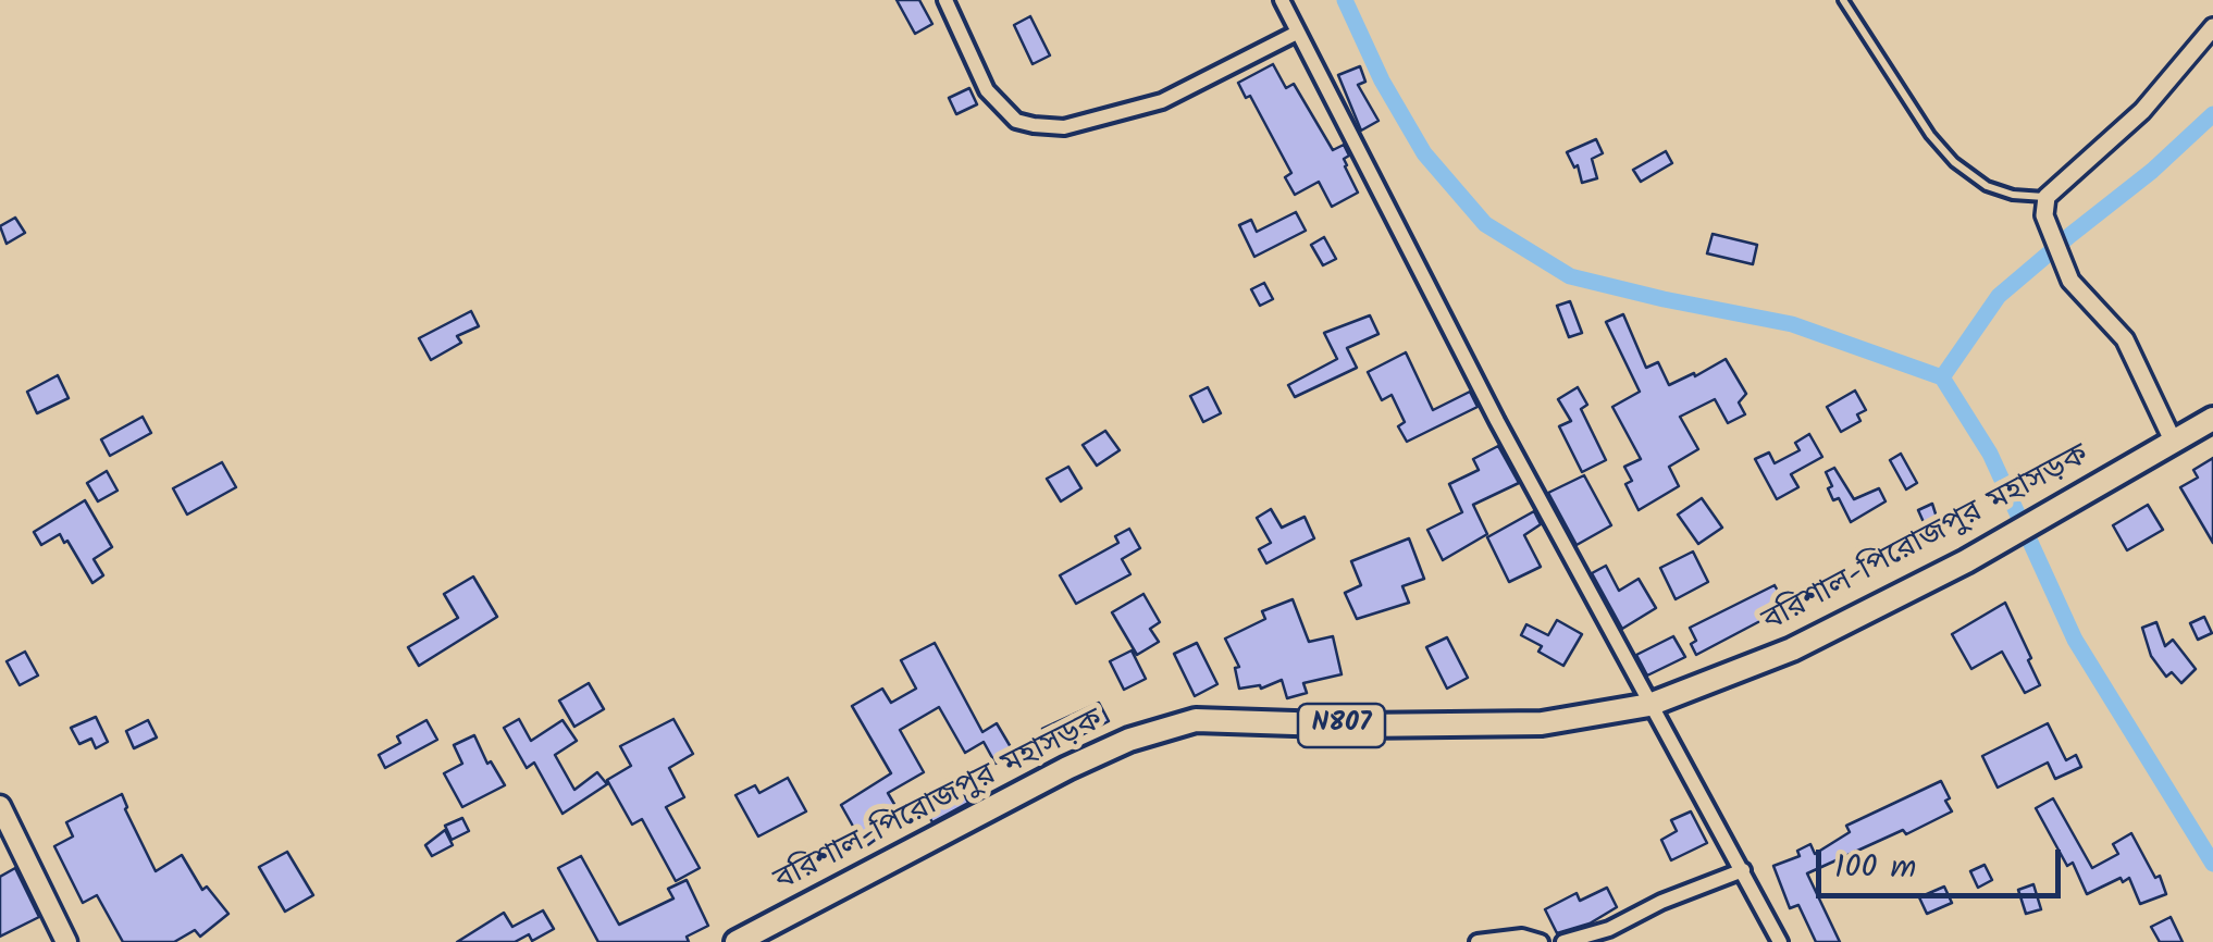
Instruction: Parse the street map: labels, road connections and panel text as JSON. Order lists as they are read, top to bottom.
{
  "streets": {
    "highway": ["বরিশাল-পিরোজপুর মহাসড়ক", "N807"]
  },
  "scale_bar": "100 m"
}
